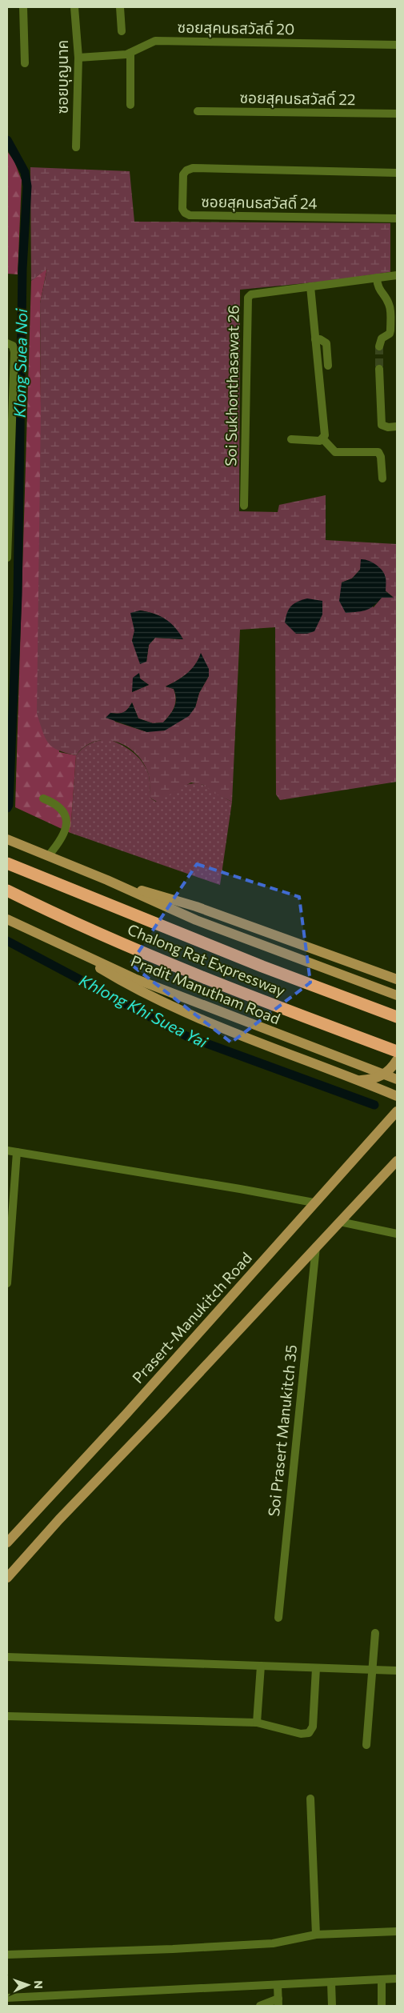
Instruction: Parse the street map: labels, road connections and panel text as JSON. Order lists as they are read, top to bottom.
{
  "streets": {
    "highway": ["Chalong Rat Expressway"],
    "main road": ["Pradit Manutham Road", "Prasert-Manukitch Road"],
    "street": [
      "ซอยสุคนธสวัสดิ์ 20",
      "ซอยบุญนาค",
      "ซอยสุคนธสวัสดิ์ 22",
      "ซอยสุคนธสวัสดิ์ 24",
      "Soi Sukhonthasawat 26",
      "Soi Prasert Manukitch 35"
    ]
  },
  "crossings": [
    ["ซอยสุคนธสวัสดิ์ 20", "ซอยบุญนาค"]
  ],
  "water": ["Klong Suea Noi", "Khlong Khi Suea Yai"],
  "north": "right"
}
